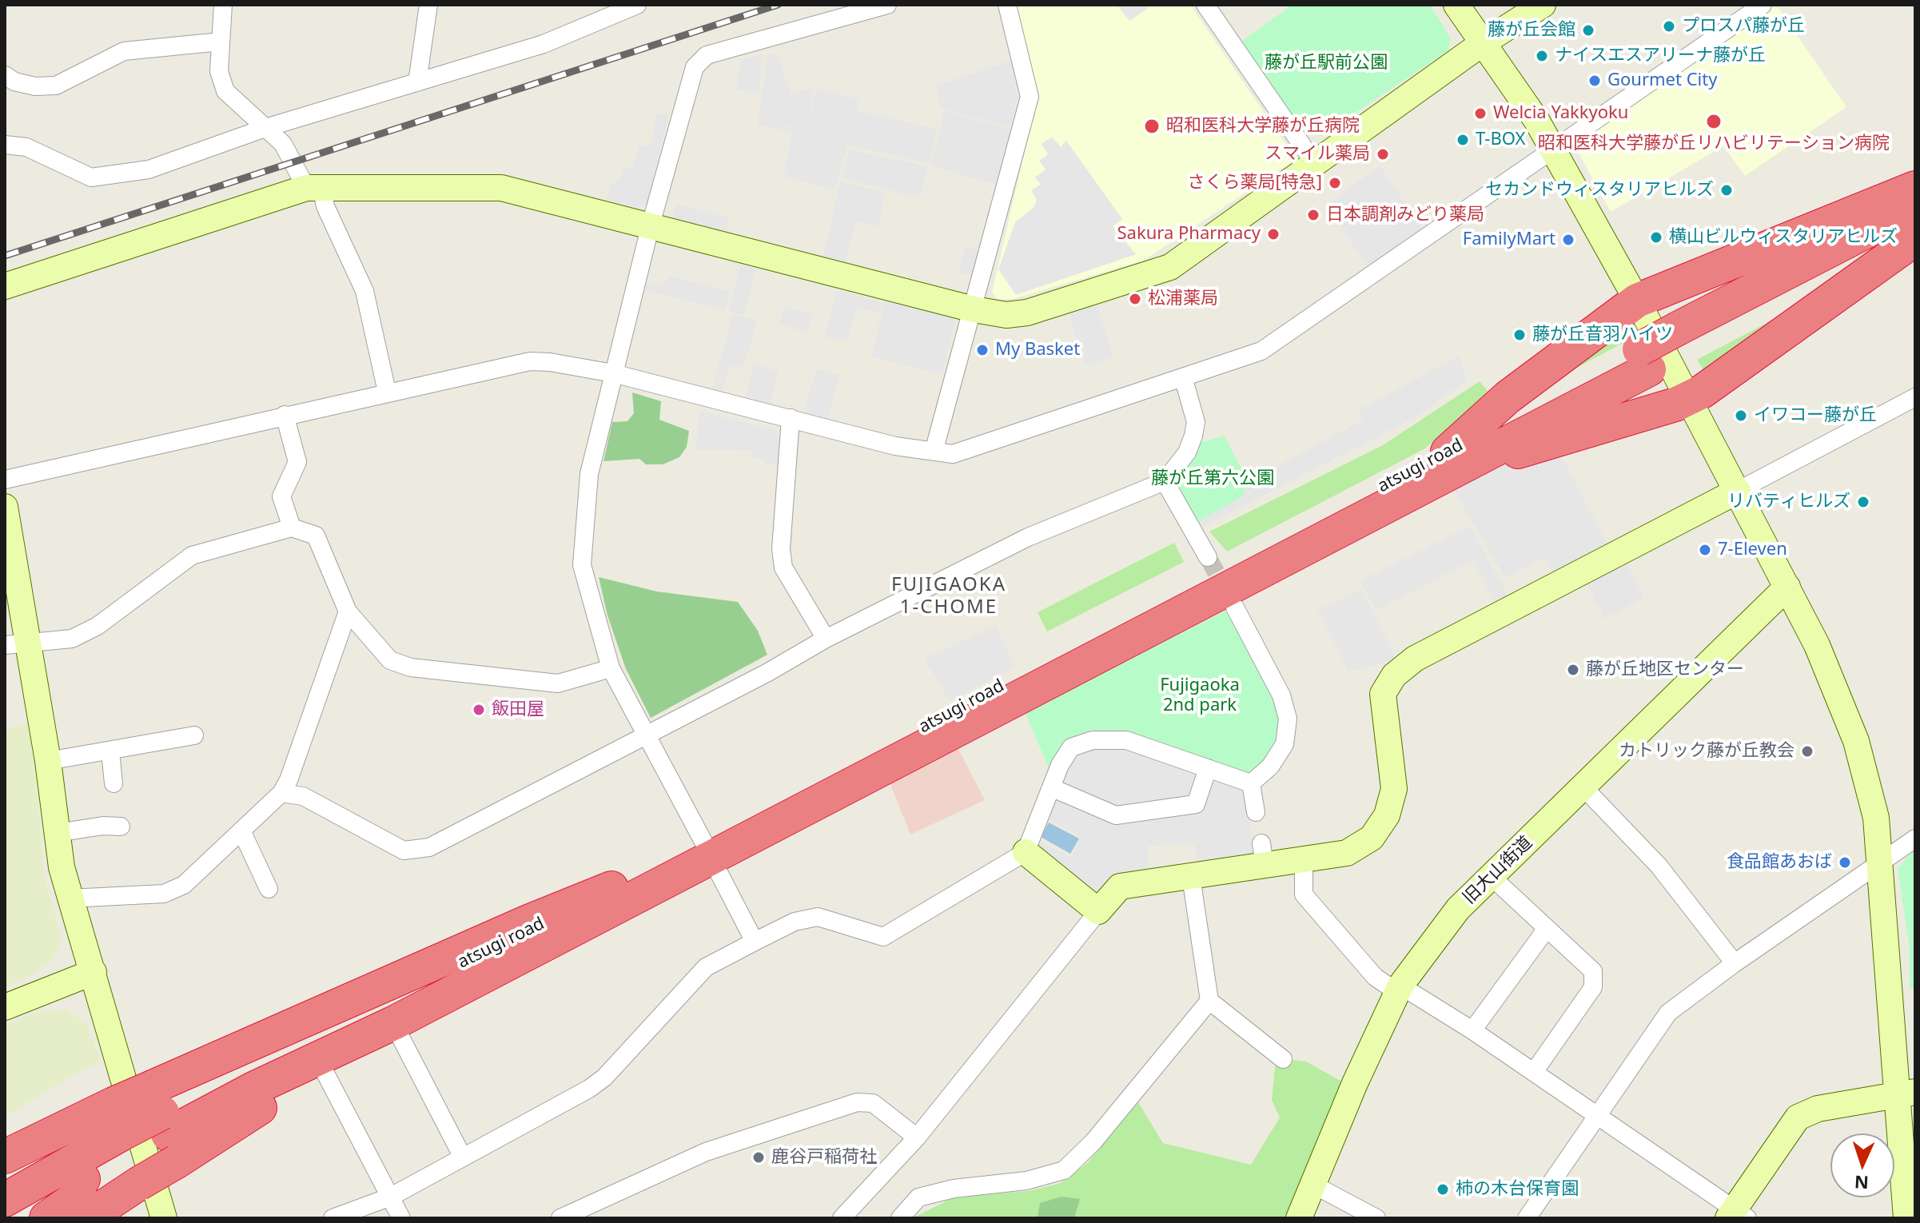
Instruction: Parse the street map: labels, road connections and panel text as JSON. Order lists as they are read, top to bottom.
{
  "streets": {
    "highway": ["atsugi road"],
    "street": ["旧大山街道"]
  },
  "districts": ["FUJIGAOKA 1-CHOME"],
  "parks": ["藤が丘駅前公園", "藤が丘第六公園", "Fujigaoka 2nd park"],
  "places": [
    "プロスパ藤が丘",
    "藤が丘会館",
    "ナイスエスアリーナ藤が丘",
    "Gourmet City",
    "Welcia Yakkyoku",
    "昭和医科大学藤が丘リハビリテーション病院",
    "昭和医科大学藤が丘病院",
    "T-BOX",
    "スマイル薬局",
    "さくら薬局[特急]",
    "セカンドウィスタリアヒルズ",
    "日本調剤みどり薬局",
    "Sakura Pharmacy",
    "横山ビルウィスタリアヒルズ",
    "FamilyMart",
    "松浦薬局",
    "藤が丘音羽ハイツ",
    "My Basket",
    "イワコー藤が丘",
    "リバティヒルズ",
    "7-Eleven",
    "藤が丘地区センター",
    "飯田屋",
    "カトリック藤が丘教会",
    "食品館あおば",
    "鹿谷戸稲荷社",
    "柿の木台保育園"
  ],
  "north": "bottom"
}
